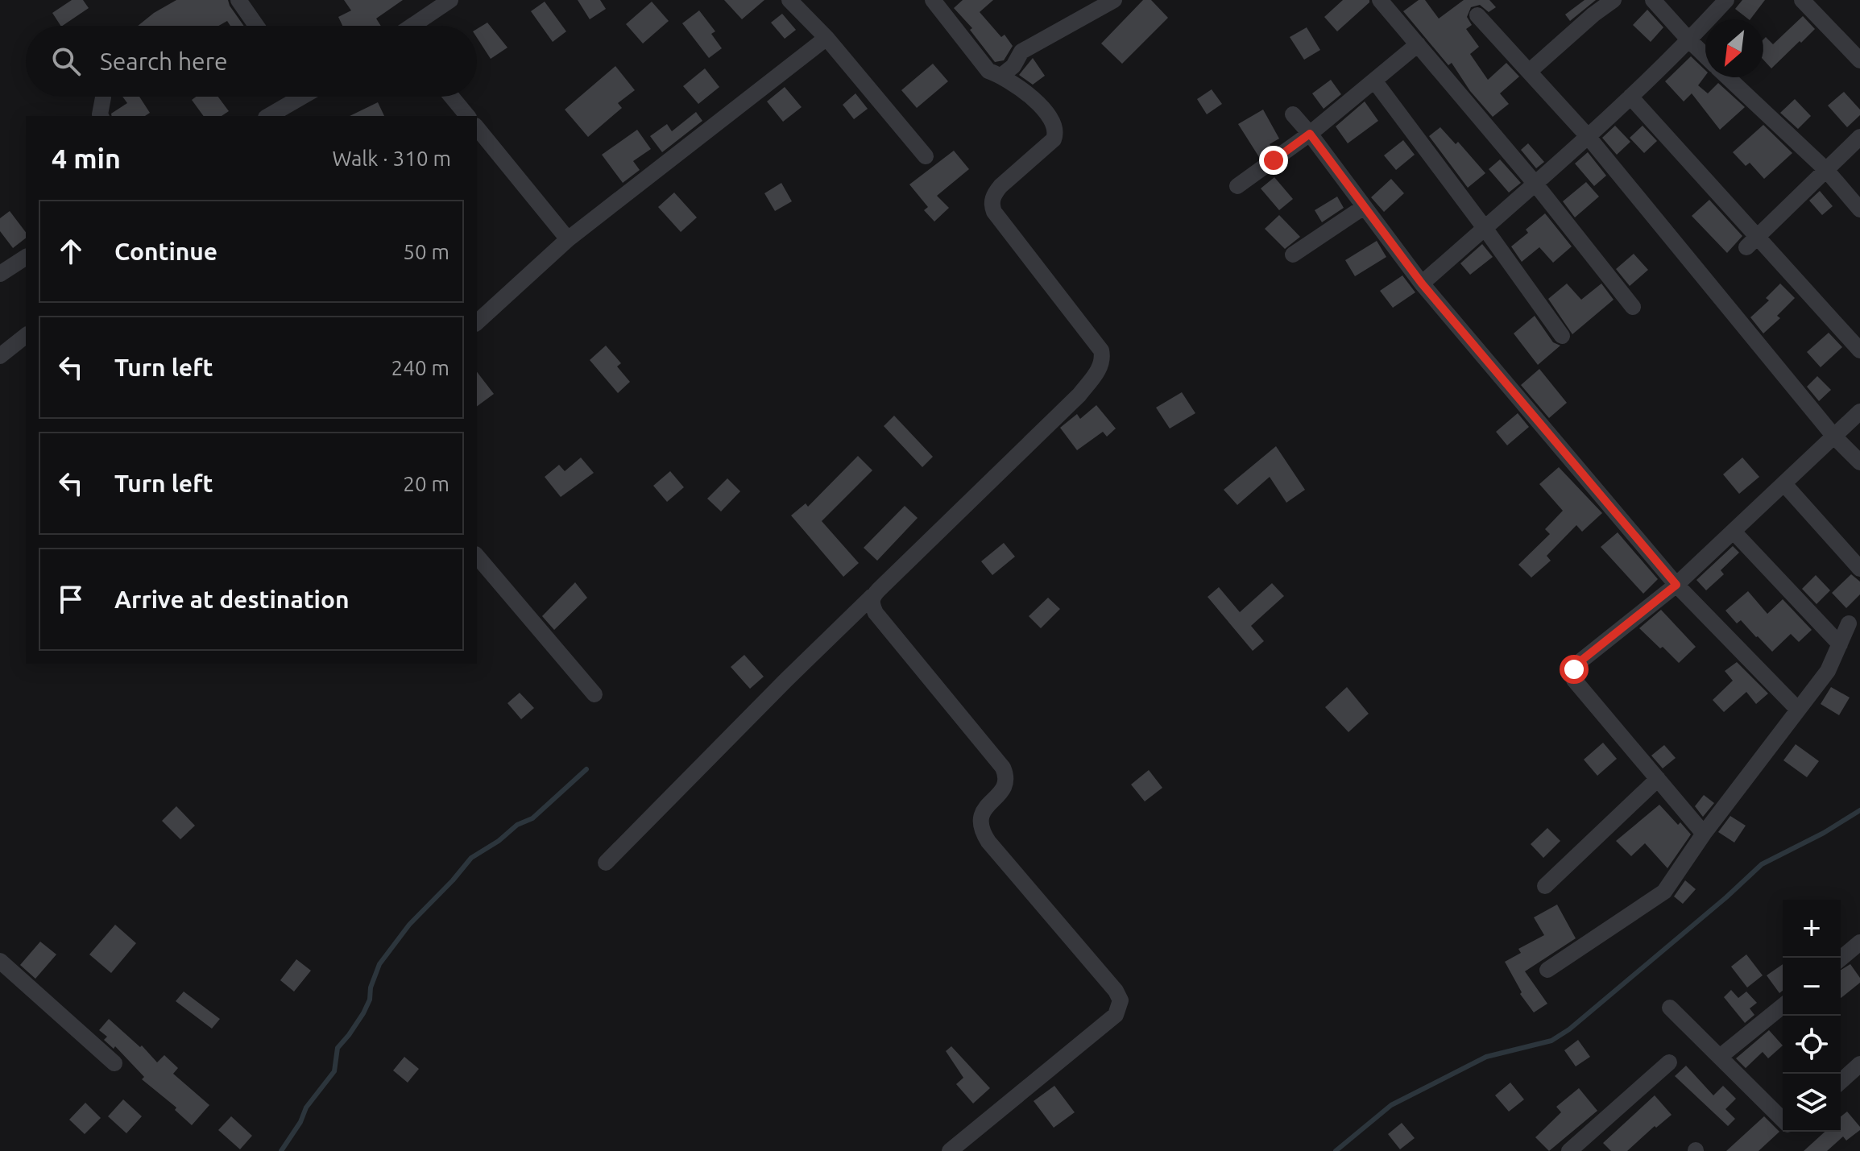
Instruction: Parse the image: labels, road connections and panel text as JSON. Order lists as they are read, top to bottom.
{
  "north": "bottom left",
  "page": {
    "search": "Search here",
    "heading": ["4 min", "Walk · 310 m"],
    "list": [
      ["Continue", "50 m"],
      ["Turn left", "240 m"],
      ["Turn left", "20 m"],
      "Arrive at destination"
    ],
    "map_buttons": ["+", "−"]
  }
}
